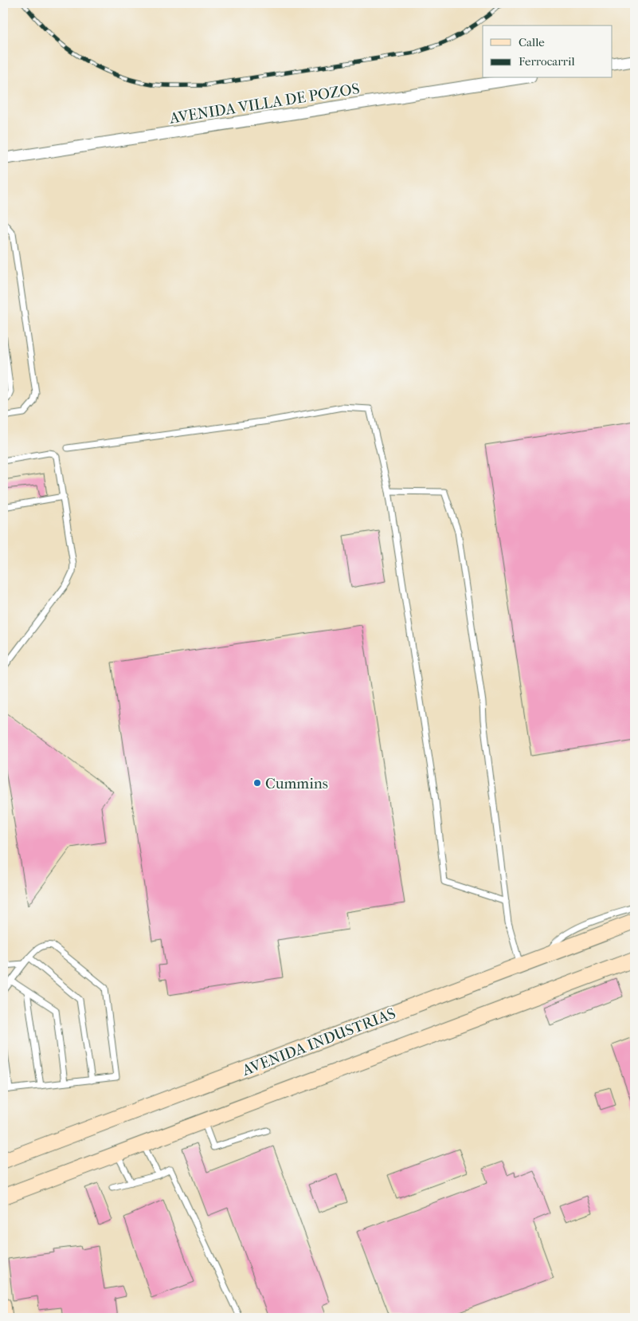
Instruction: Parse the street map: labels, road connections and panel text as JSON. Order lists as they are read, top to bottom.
{
  "streets": {
    "main road": ["AVENIDA INDUSTRIAS"],
    "street": ["AVENIDA VILLA DE POZOS"]
  },
  "places": ["Cummins"],
  "legend": ["Calle", "Ferrocarril"]
}
